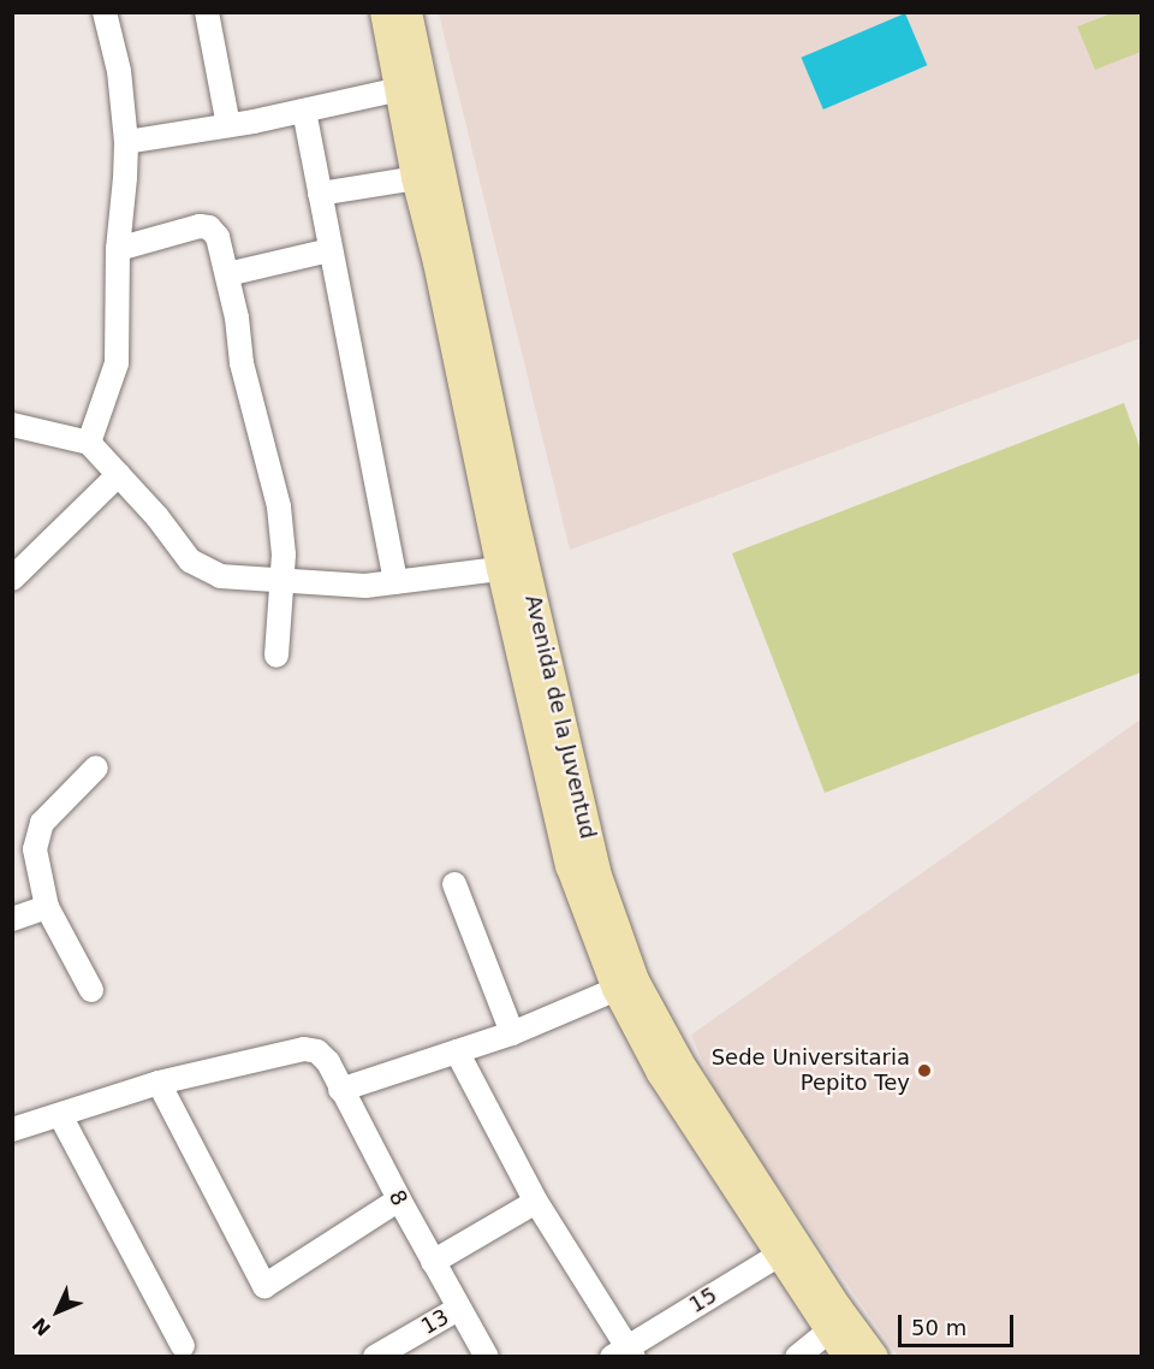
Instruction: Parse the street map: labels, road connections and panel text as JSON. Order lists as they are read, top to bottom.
{
  "streets": {
    "main road": ["Avenida de la Juventud"],
    "street": ["8", "15", "13"]
  },
  "crossings": [
    ["Avenida de la Juventud", "15"],
    ["8", "13"]
  ],
  "places": ["Sede Universitaria Pepito Tey"],
  "scale_bar": "50 m",
  "north": "bottom left"
}
